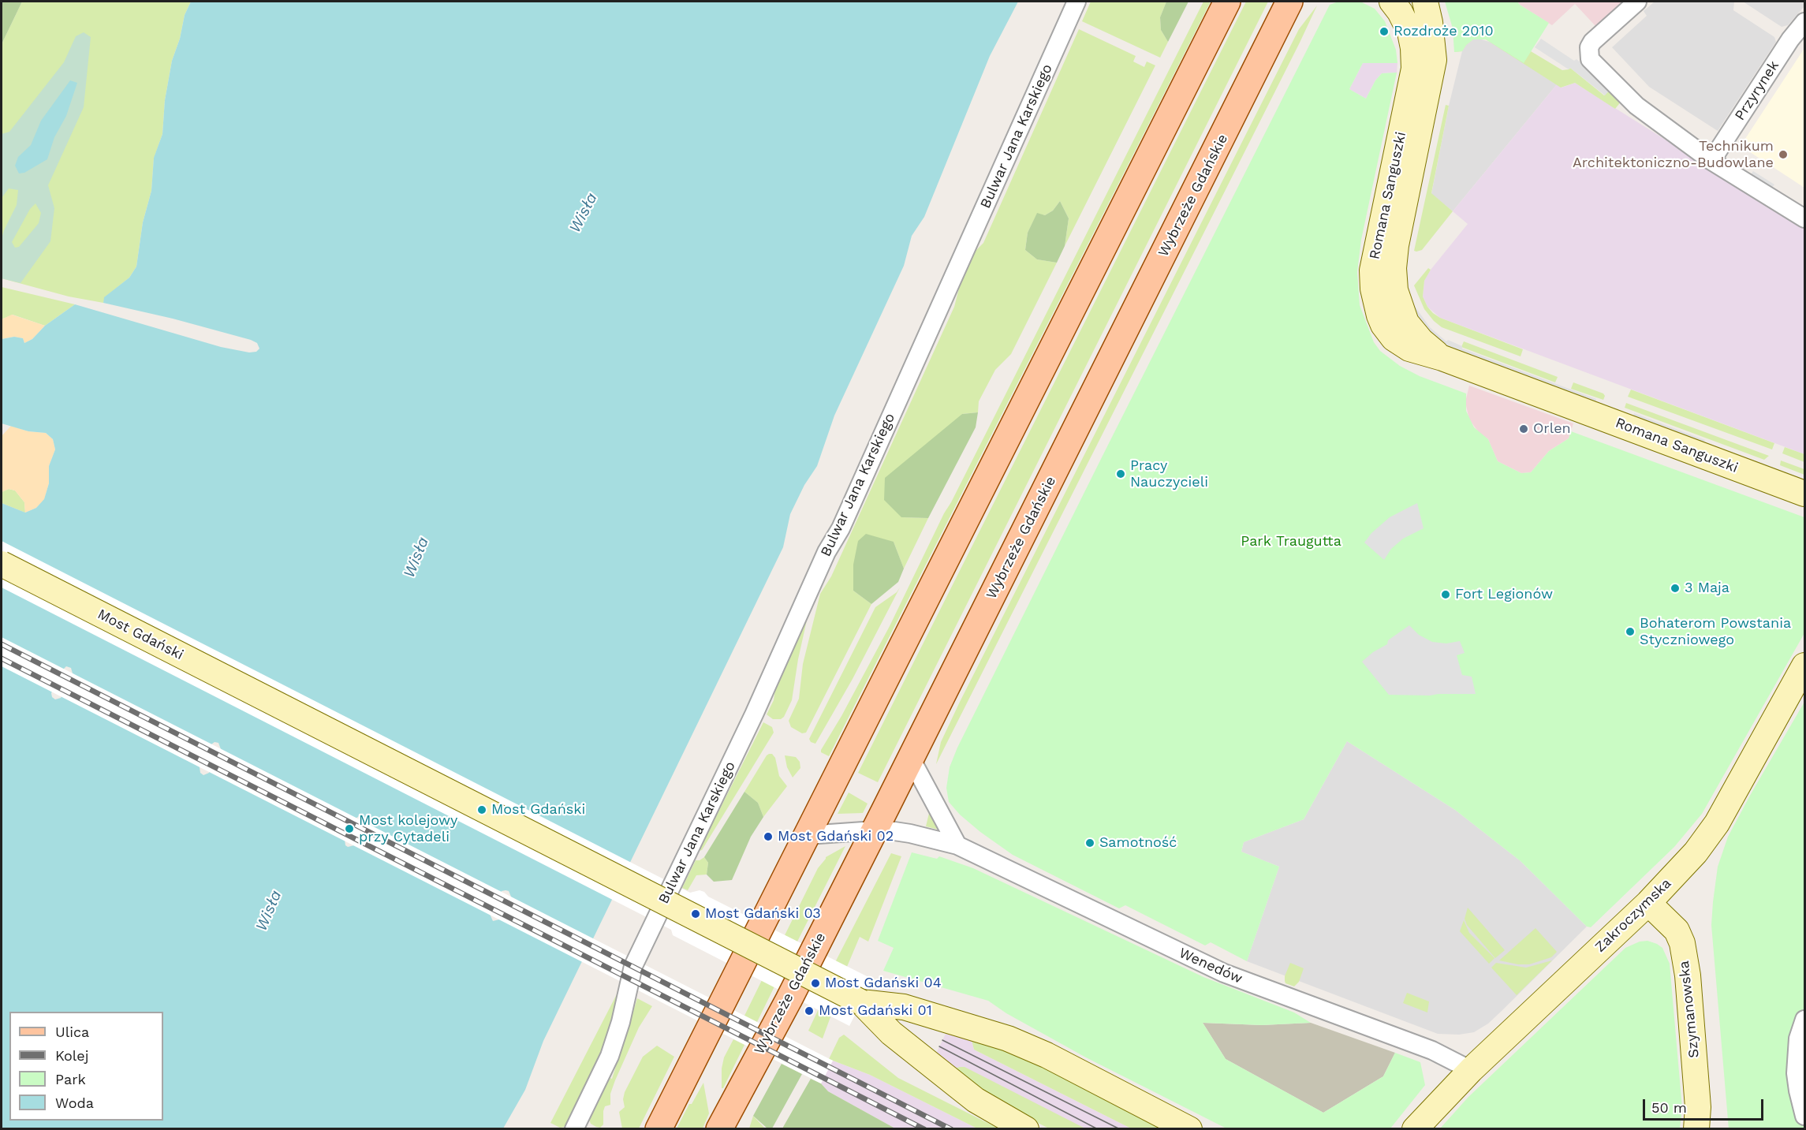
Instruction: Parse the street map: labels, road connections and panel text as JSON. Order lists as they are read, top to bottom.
{
  "streets": {
    "main road": ["Wybrzeże Gdańskie"],
    "street": [
      "Przyrynek",
      "Bulwar Jana Karskiego",
      "Romana Sanguszki",
      "Most Gdański",
      "Zakroczymska",
      "Wenedów",
      "Szymanowska"
    ]
  },
  "crossings": [
    ["Wybrzeże Gdańskie", "Wenedów"],
    ["Zakroczymska", "Wenedów"],
    ["Zakroczymska", "Szymanowska"]
  ],
  "water": ["Wisła"],
  "parks": ["Park Traugutta"],
  "places": [
    "Rozdroże 2010",
    "Technikum Architektoniczno-Budowlane",
    "Orlen",
    "Pracy Nauczycieli",
    "3 Maja",
    "Fort Legionów",
    "Bohaterom Powstania Styczniowego",
    "Most Gdański",
    "Most kolejowy przy Cytadeli",
    "Most Gdański 02",
    "Samotność",
    "Most Gdański 03",
    "Most Gdański 04",
    "Most Gdański 01"
  ],
  "legend": [
    "Ulica",
    "Kolej",
    "Park",
    "Woda"
  ],
  "scale_bar": "50 m"
}
